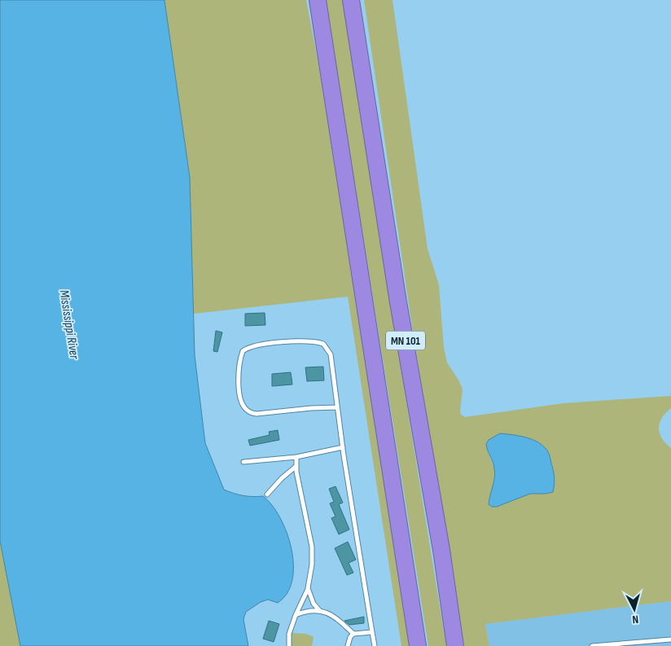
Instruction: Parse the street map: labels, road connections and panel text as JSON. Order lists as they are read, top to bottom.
{
  "streets": {
    "highway": ["MN 101"]
  },
  "water": ["Mississippi River"],
  "north": "bottom"
}
